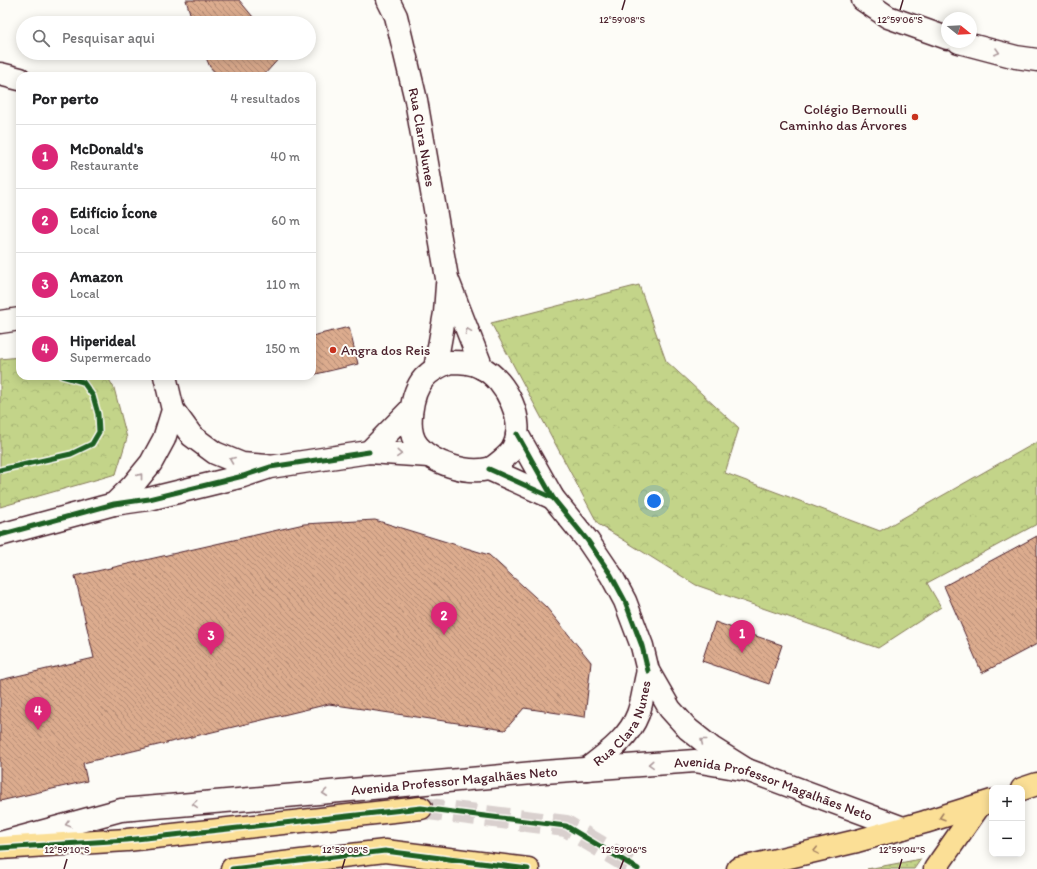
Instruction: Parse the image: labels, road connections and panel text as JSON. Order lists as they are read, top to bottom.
{
  "streets": {
    "main road": ["Avenida Professor Magalhães Neto"],
    "street": ["Rua Clara Nunes"]
  },
  "crossings": [
    ["Rua Clara Nunes", "Avenida Professor Magalhães Neto"]
  ],
  "one_way": ["Avenida Professor Magalhães Neto"],
  "places": ["Colégio Bernoulli Caminho das Árvores", "Angra dos Reis"],
  "north": "right",
  "page": {
    "search": "Pesquisar aqui",
    "heading": ["Por perto", "4 resultados"],
    "list": [
      {
        "mark": "1",
        "name": "McDonald's",
        "note": "Restaurante",
        "value": "40 m"
      },
      {
        "mark": "2",
        "name": "Edifício Ícone",
        "note": "Local",
        "value": "60 m"
      },
      {
        "mark": "3",
        "name": "Amazon",
        "note": "Local",
        "value": "110 m"
      },
      {
        "mark": "4",
        "name": "Hiperideal",
        "note": "Supermercado",
        "value": "150 m"
      }
    ],
    "pins": [
      "2",
      "1",
      "3",
      "4"
    ],
    "map_buttons": ["+", "−"]
  },
  "coordinates": [
    "12°59'08\"S",
    "12°59'06\"S",
    "12°59'10\"S",
    "12°59'04\"S"
  ]
}
